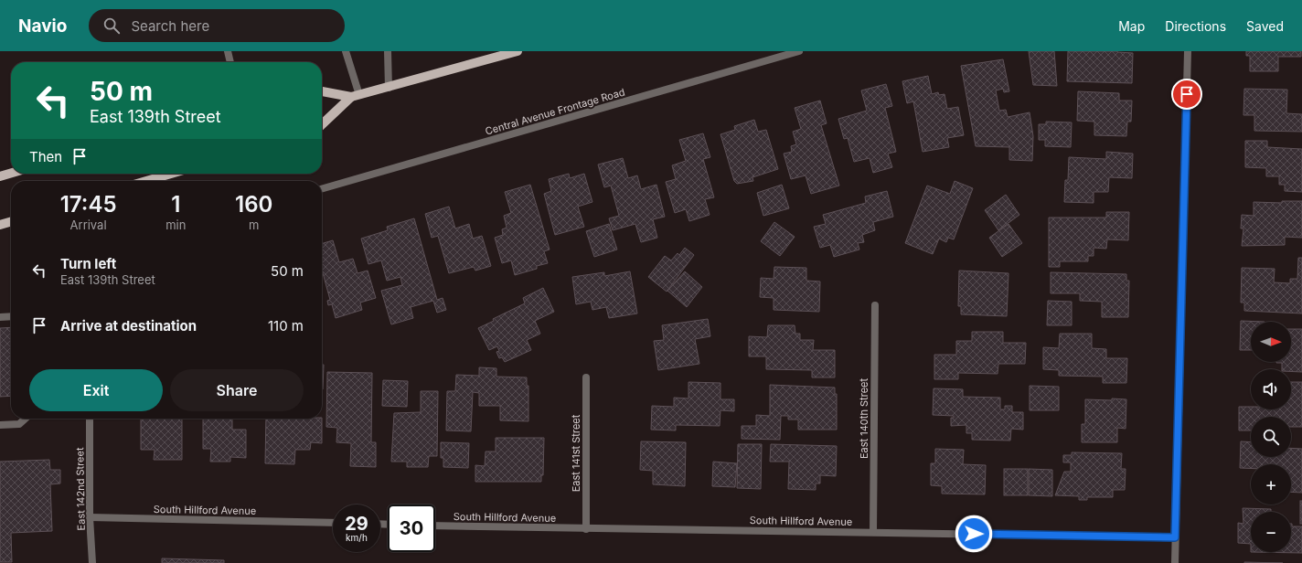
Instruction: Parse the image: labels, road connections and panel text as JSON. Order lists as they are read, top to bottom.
{
  "streets": {
    "street": [
      "Central Avenue Frontage Road",
      "East 140th Street",
      "East 141st Street",
      "East 142nd Street",
      "South Hillford Avenue"
    ]
  },
  "crossings": [
    ["East 140th Street", "South Hillford Avenue"],
    ["East 141st Street", "South Hillford Avenue"],
    ["East 142nd Street", "South Hillford Avenue"]
  ],
  "north": "right",
  "page": {
    "header": "Navio",
    "search": "Search here",
    "nav": ["Map", "Directions", "Saved"],
    "turn": ["50 m", "East 139th Street"],
    "then": "Then",
    "eta": [
      "17:45",
      "Arrival",
      "1",
      "min",
      "160",
      "m"
    ],
    "list": [
      {
        "name": "Turn left",
        "note": "East 139th Street",
        "value": "50 m"
      },
      {
        "name": "Arrive at destination",
        "value": "110 m"
      }
    ],
    "map_buttons": ["+", "−"],
    "buttons": ["Exit", "Share"],
    "speed": "29 km/h",
    "limit": "30"
  }
}
